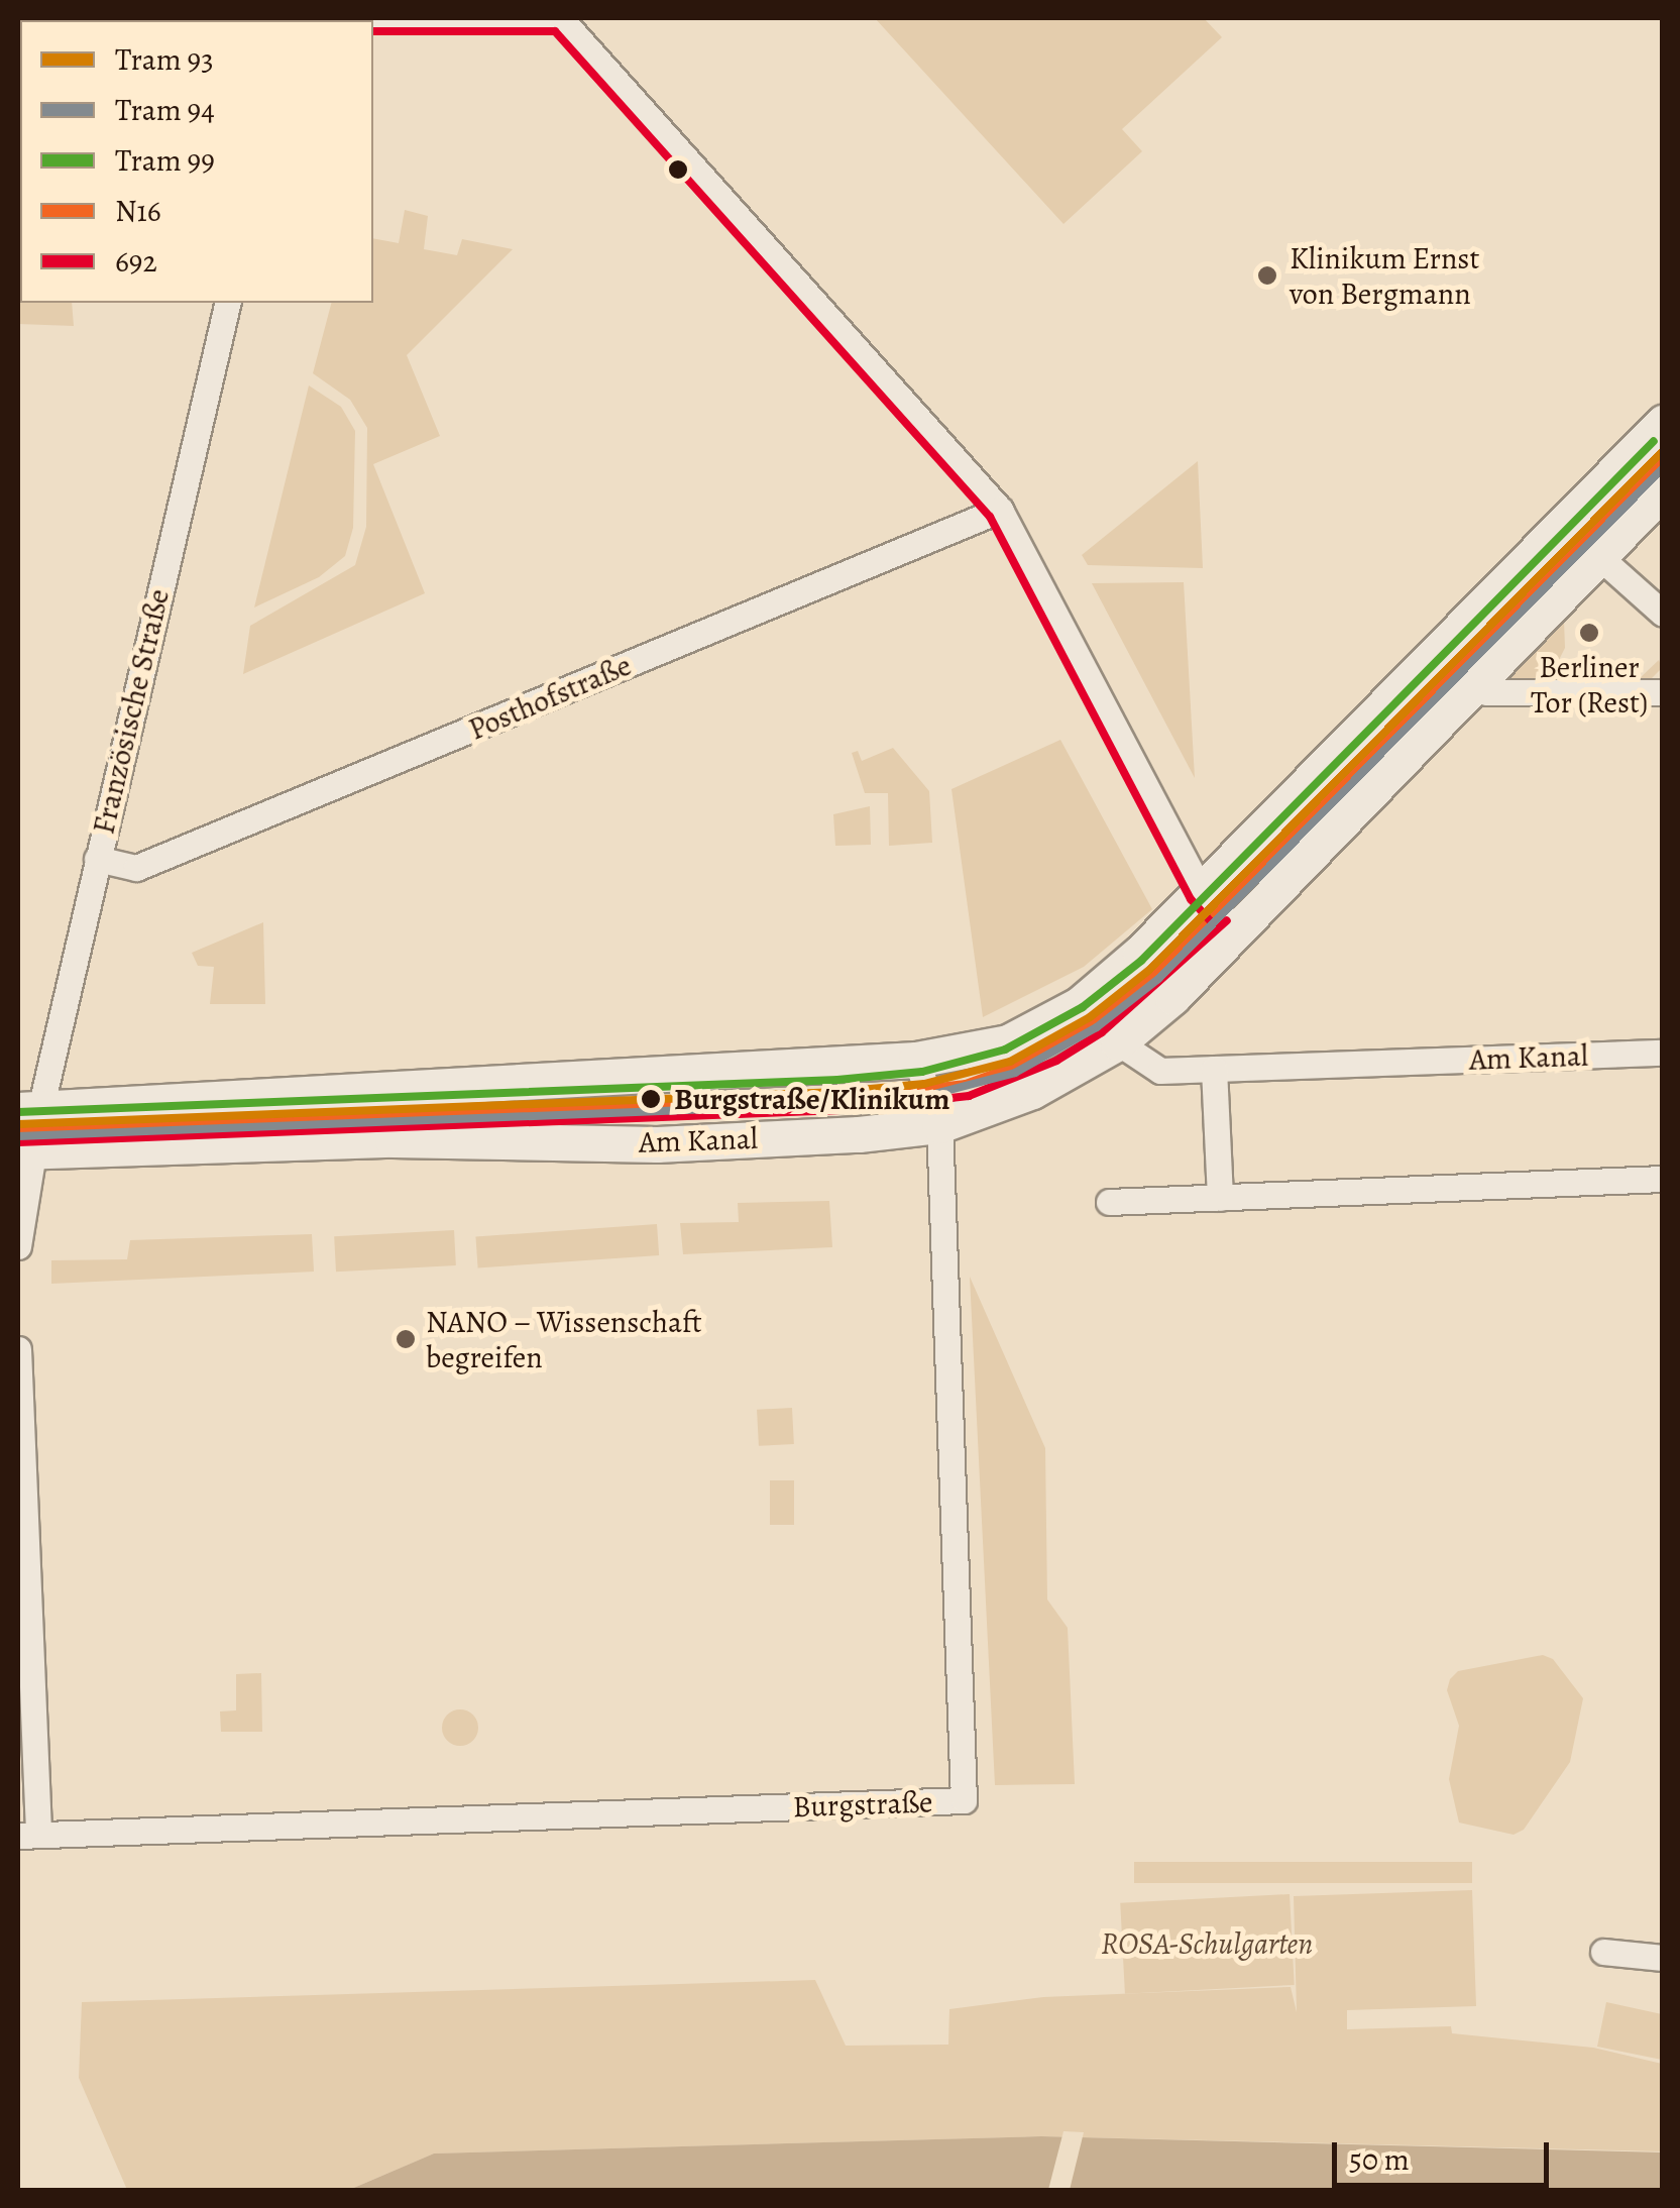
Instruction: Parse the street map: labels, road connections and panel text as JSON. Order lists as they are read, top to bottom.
{
  "streets": {
    "street": [
      "Posthofstraße",
      "Französische Straße",
      "Am Kanal",
      "Burgstraße"
    ]
  },
  "crossings": [
    ["Posthofstraße", "Französische Straße"],
    ["Französische Straße", "Am Kanal"],
    ["Am Kanal", "Burgstraße"]
  ],
  "parks": ["ROSA-Schulgarten"],
  "places": [
    "Klinikum Ernst von Bergmann",
    "Berliner Tor (Rest)",
    "Burgstraße/Klinikum",
    "NANO – Wissenschaft begreifen"
  ],
  "lines": [
    "transit line 692",
    "tram line 99",
    "tram line 93",
    "transit line N16",
    "tram line 94"
  ],
  "legend": [
    "Tram 93",
    "Tram 94",
    "Tram 99",
    "N16",
    "692"
  ],
  "scale_bar": "50 m"
}
